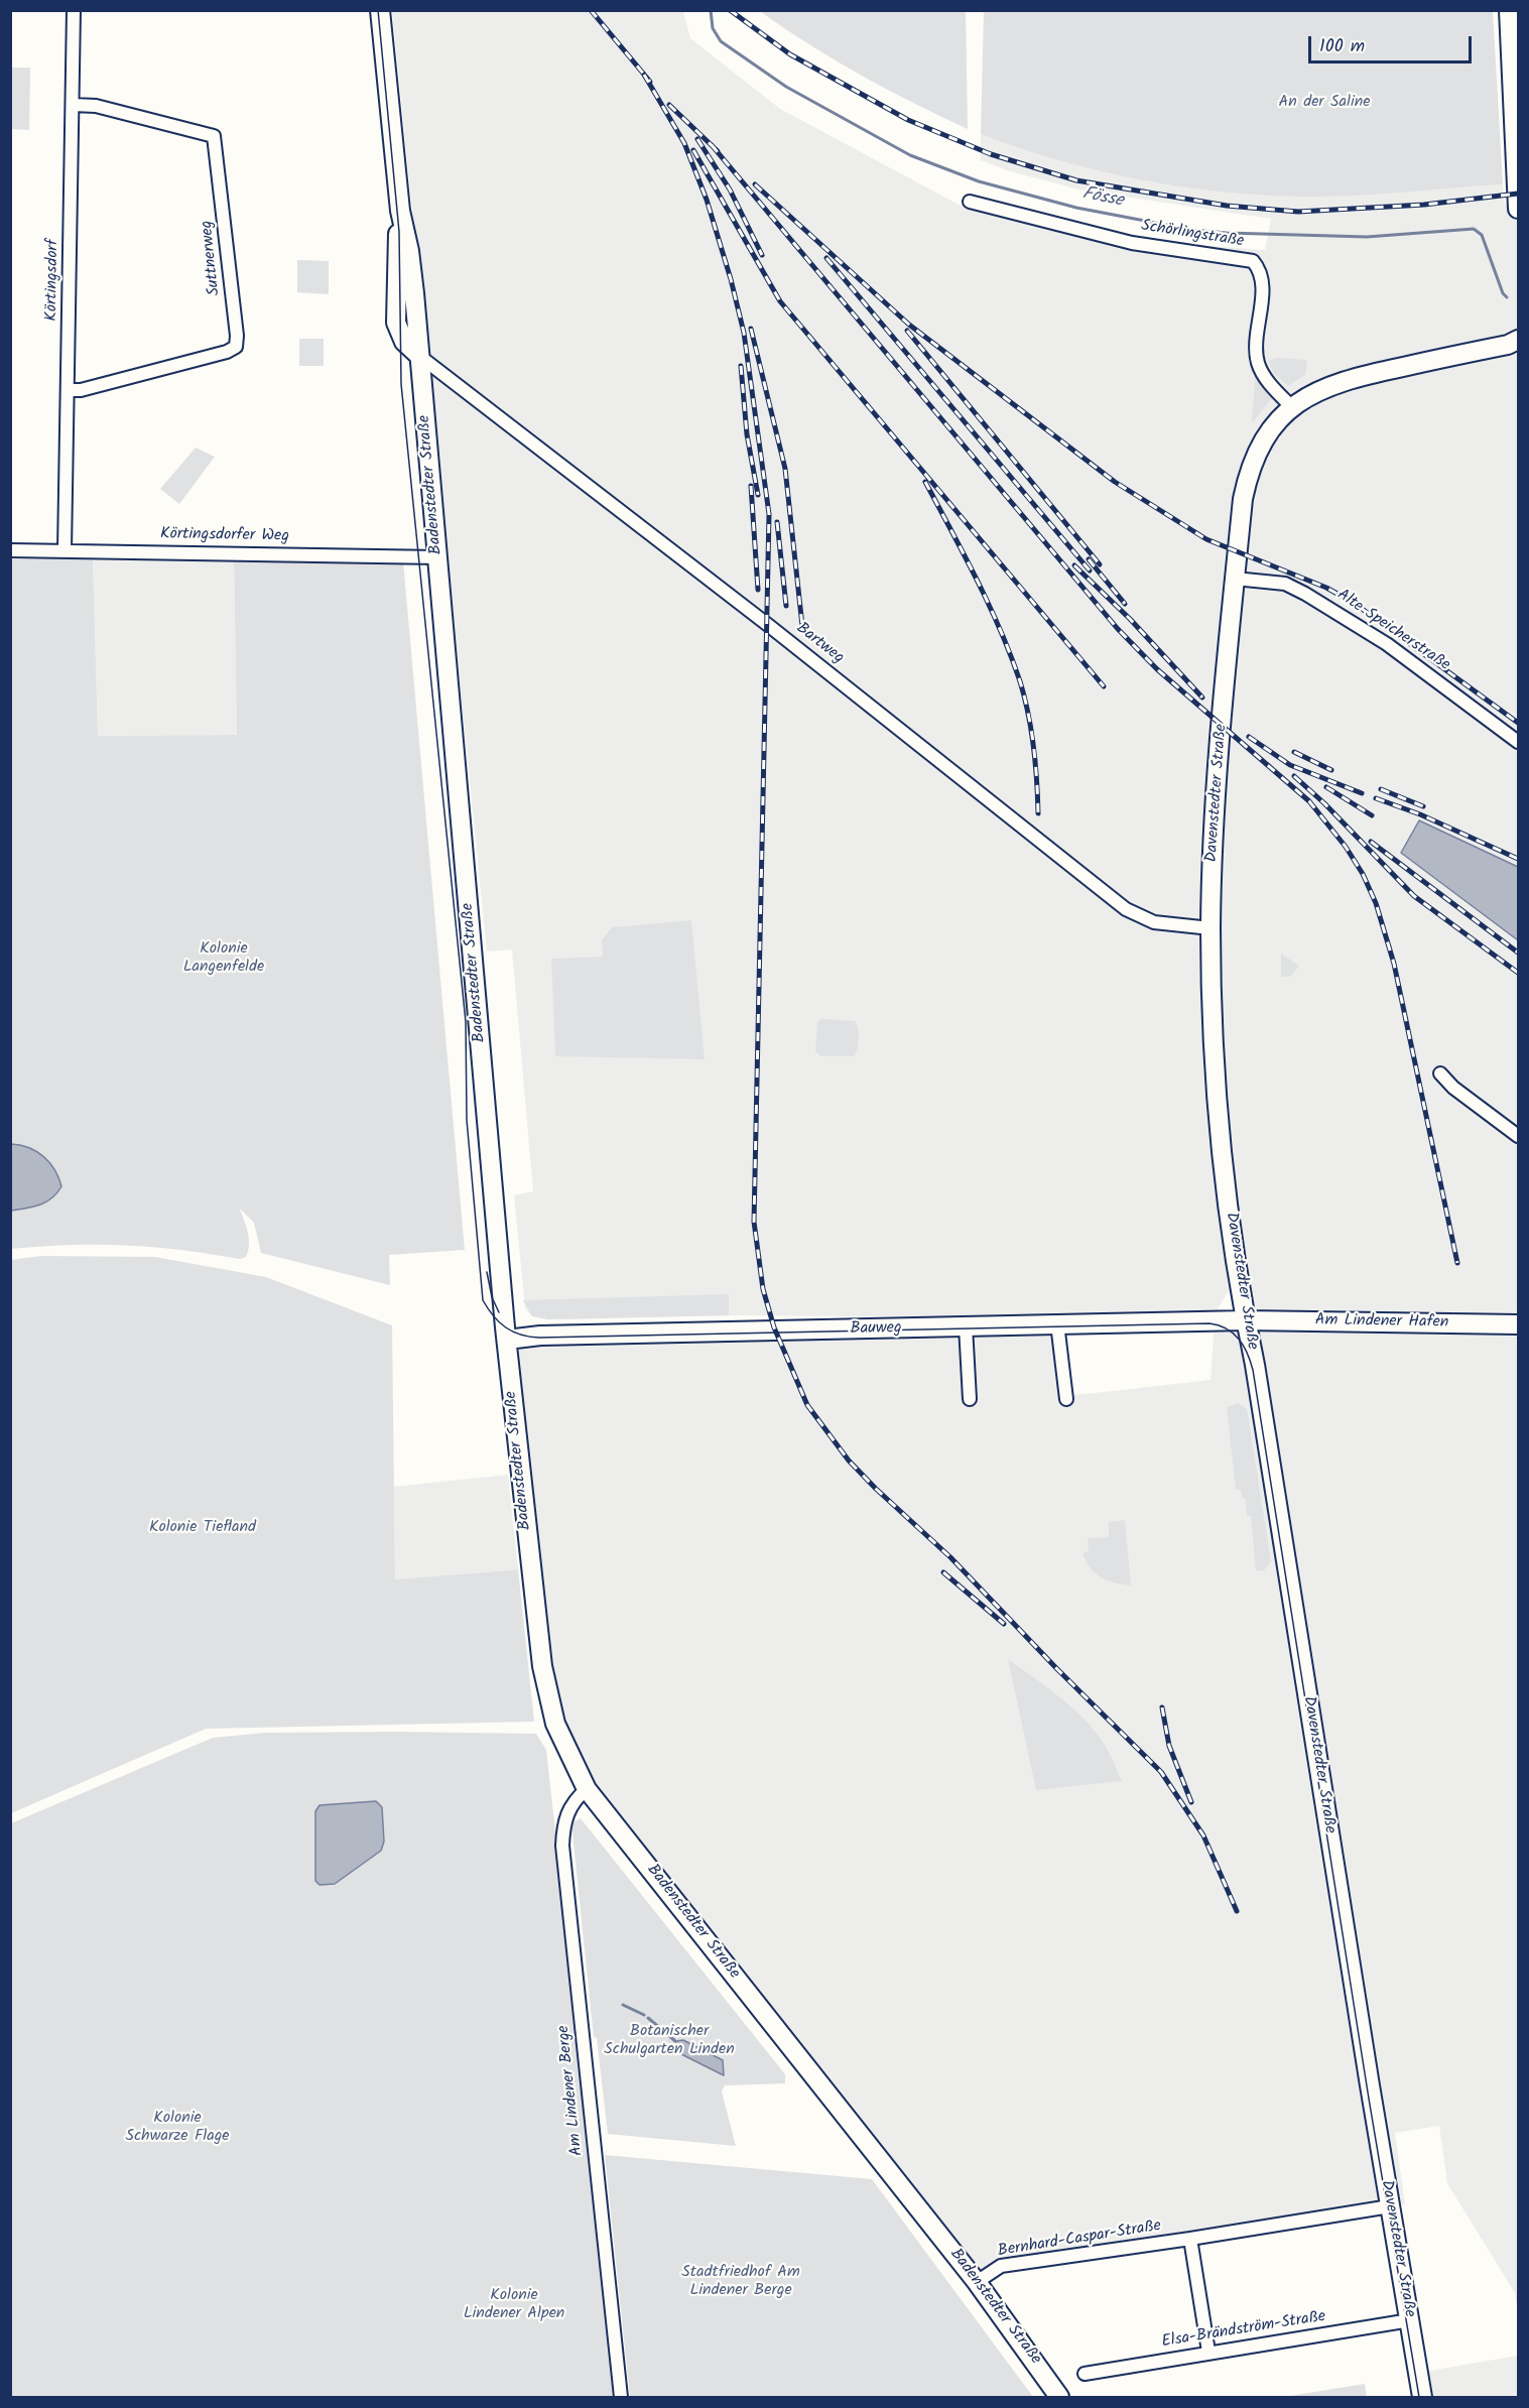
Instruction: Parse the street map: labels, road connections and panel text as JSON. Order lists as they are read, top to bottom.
{
  "streets": {
    "street": [
      "Schörlingstraße",
      "Suttnerweg",
      "Körtingsdorf",
      "Badenstedter Straße",
      "Körtingsdorfer Weg",
      "Alte Speicherstraße",
      "Bartweg",
      "Davenstedter Straße",
      "Am Lindener Hafen",
      "Bauweg",
      "Am Lindener Berge",
      "Bernhard-Caspar-Straße",
      "Elsa-Brändström-Straße"
    ]
  },
  "crossings": [
    ["Schörlingstraße", "Davenstedter Straße"],
    ["Suttnerweg", "Körtingsdorf"],
    ["Körtingsdorf", "Körtingsdorfer Weg"],
    ["Badenstedter Straße", "Körtingsdorfer Weg"],
    ["Badenstedter Straße", "Bartweg"],
    ["Badenstedter Straße", "Bauweg"],
    ["Badenstedter Straße", "Am Lindener Berge"],
    ["Badenstedter Straße", "Bernhard-Caspar-Straße"],
    ["Alte Speicherstraße", "Davenstedter Straße"],
    ["Bartweg", "Davenstedter Straße"],
    ["Davenstedter Straße", "Am Lindener Hafen"],
    ["Davenstedter Straße", "Bauweg"],
    ["Davenstedter Straße", "Bernhard-Caspar-Straße"],
    ["Davenstedter Straße", "Elsa-Brändström-Straße"],
    ["Am Lindener Hafen", "Bauweg"]
  ],
  "water": ["Fösse"],
  "parks": [
    "An der Saline",
    "Kolonie Langenfelde",
    "Kolonie Tiefland",
    "Botanischer Schulgarten Linden",
    "Kolonie Schwarze Flage",
    "Stadtfriedhof Am Lindener Berge",
    "Kolonie Lindener Alpen"
  ],
  "scale_bar": "100 m"
}
